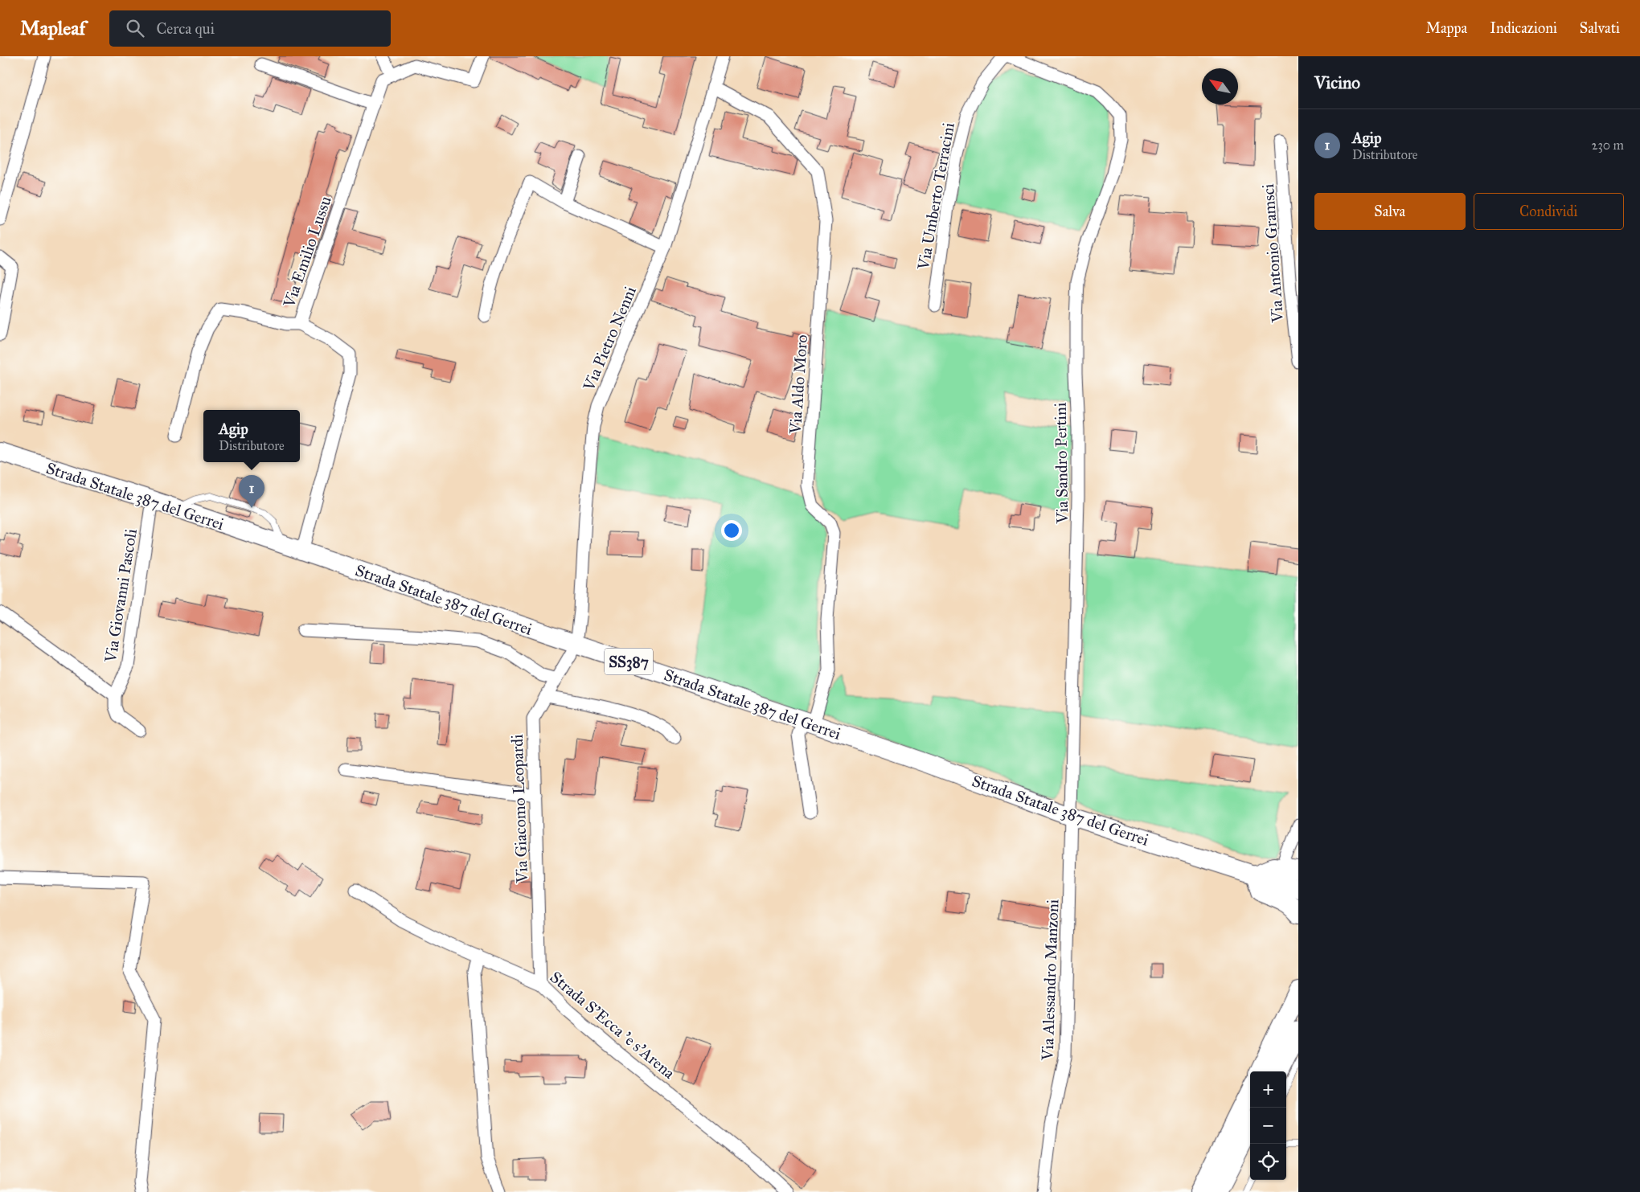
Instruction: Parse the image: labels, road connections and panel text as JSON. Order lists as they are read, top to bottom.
{
  "streets": {
    "main road": ["Strada Statale 387 del Gerrei", "SS387"],
    "street": [
      "Via Umberto Terracini",
      "Via Emilio Lussu",
      "Via Antonio Gramsci",
      "Via Pietro Nenni",
      "Via Aldo Moro",
      "Via Sandro Pertini",
      "Via Giovanni Pascoli",
      "Via Giacomo Leopardi",
      "Via Alessandro Manzoni",
      "Strada S'Ecca 'e s'Arena"
    ]
  },
  "crossings": [
    ["Via Emilio Lussu", "Strada Statale 387 del Gerrei"],
    ["Via Pietro Nenni", "Via Aldo Moro"],
    ["Via Pietro Nenni", "Strada Statale 387 del Gerrei"],
    ["Via Pietro Nenni", "Via Giacomo Leopardi"],
    ["Via Aldo Moro", "Strada Statale 387 del Gerrei"],
    ["Via Sandro Pertini", "Strada Statale 387 del Gerrei"],
    ["Via Sandro Pertini", "Via Alessandro Manzoni"],
    ["Strada Statale 387 del Gerrei", "Via Giovanni Pascoli"],
    ["Strada Statale 387 del Gerrei", "Via Giacomo Leopardi"],
    ["Strada Statale 387 del Gerrei", "Via Alessandro Manzoni"],
    ["Via Giacomo Leopardi", "Strada S'Ecca 'e s'Arena"]
  ],
  "north": "top left",
  "page": {
    "header": "Mapleaf",
    "search": "Cerca qui",
    "nav": ["Mappa", "Indicazioni", "Salvati"],
    "heading": "Vicino",
    "list": [
      {
        "mark": "1",
        "name": "Agip",
        "note": "Distributore",
        "value": "230 m"
      }
    ],
    "buttons": ["Salva", "Condividi"],
    "popup": ["Agip", "Distributore"],
    "pins": "1",
    "map_buttons": ["+", "−"]
  }
}
